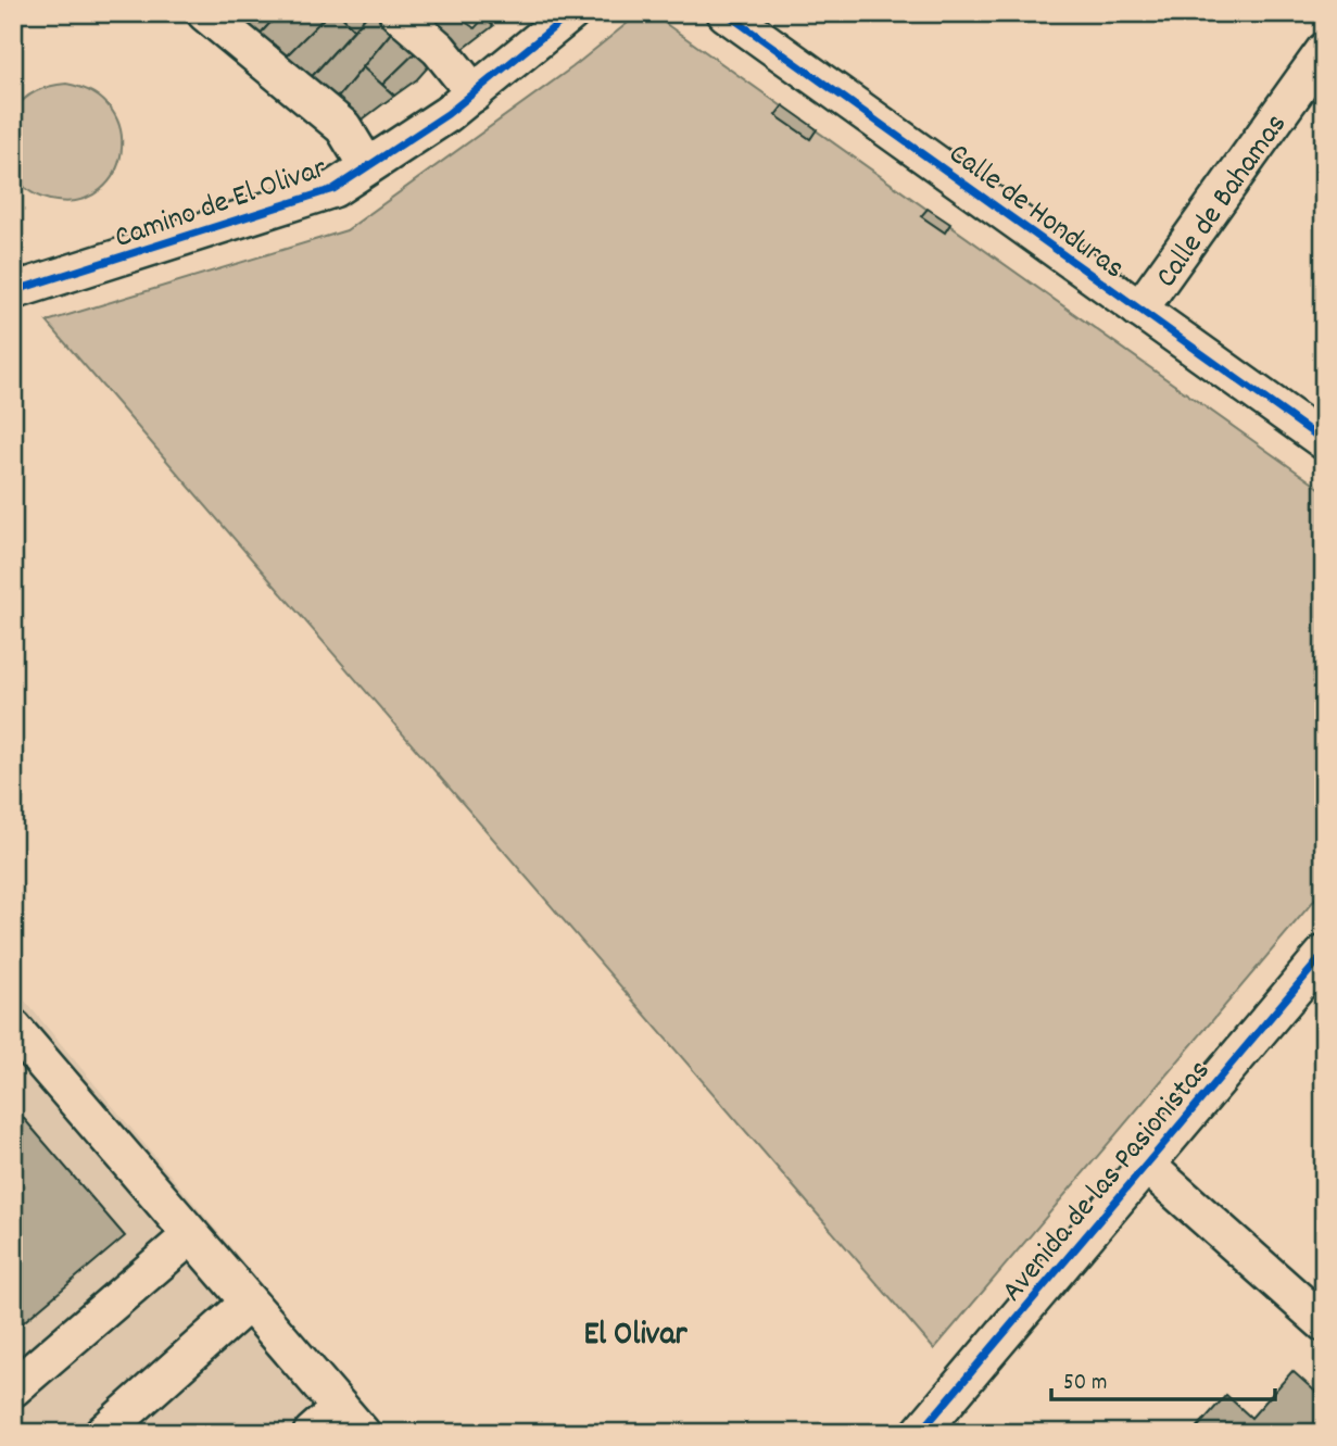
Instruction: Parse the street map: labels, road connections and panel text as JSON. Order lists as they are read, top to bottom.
{
  "streets": {
    "street": [
      "Calle de Bahamas",
      "Camino de El Olivar",
      "Calle de Honduras",
      "Avenida de las Pasionistas"
    ]
  },
  "crossings": [
    ["Calle de Bahamas", "Calle de Honduras"]
  ],
  "districts": ["El Olivar"],
  "scale_bar": "50 m"
}
